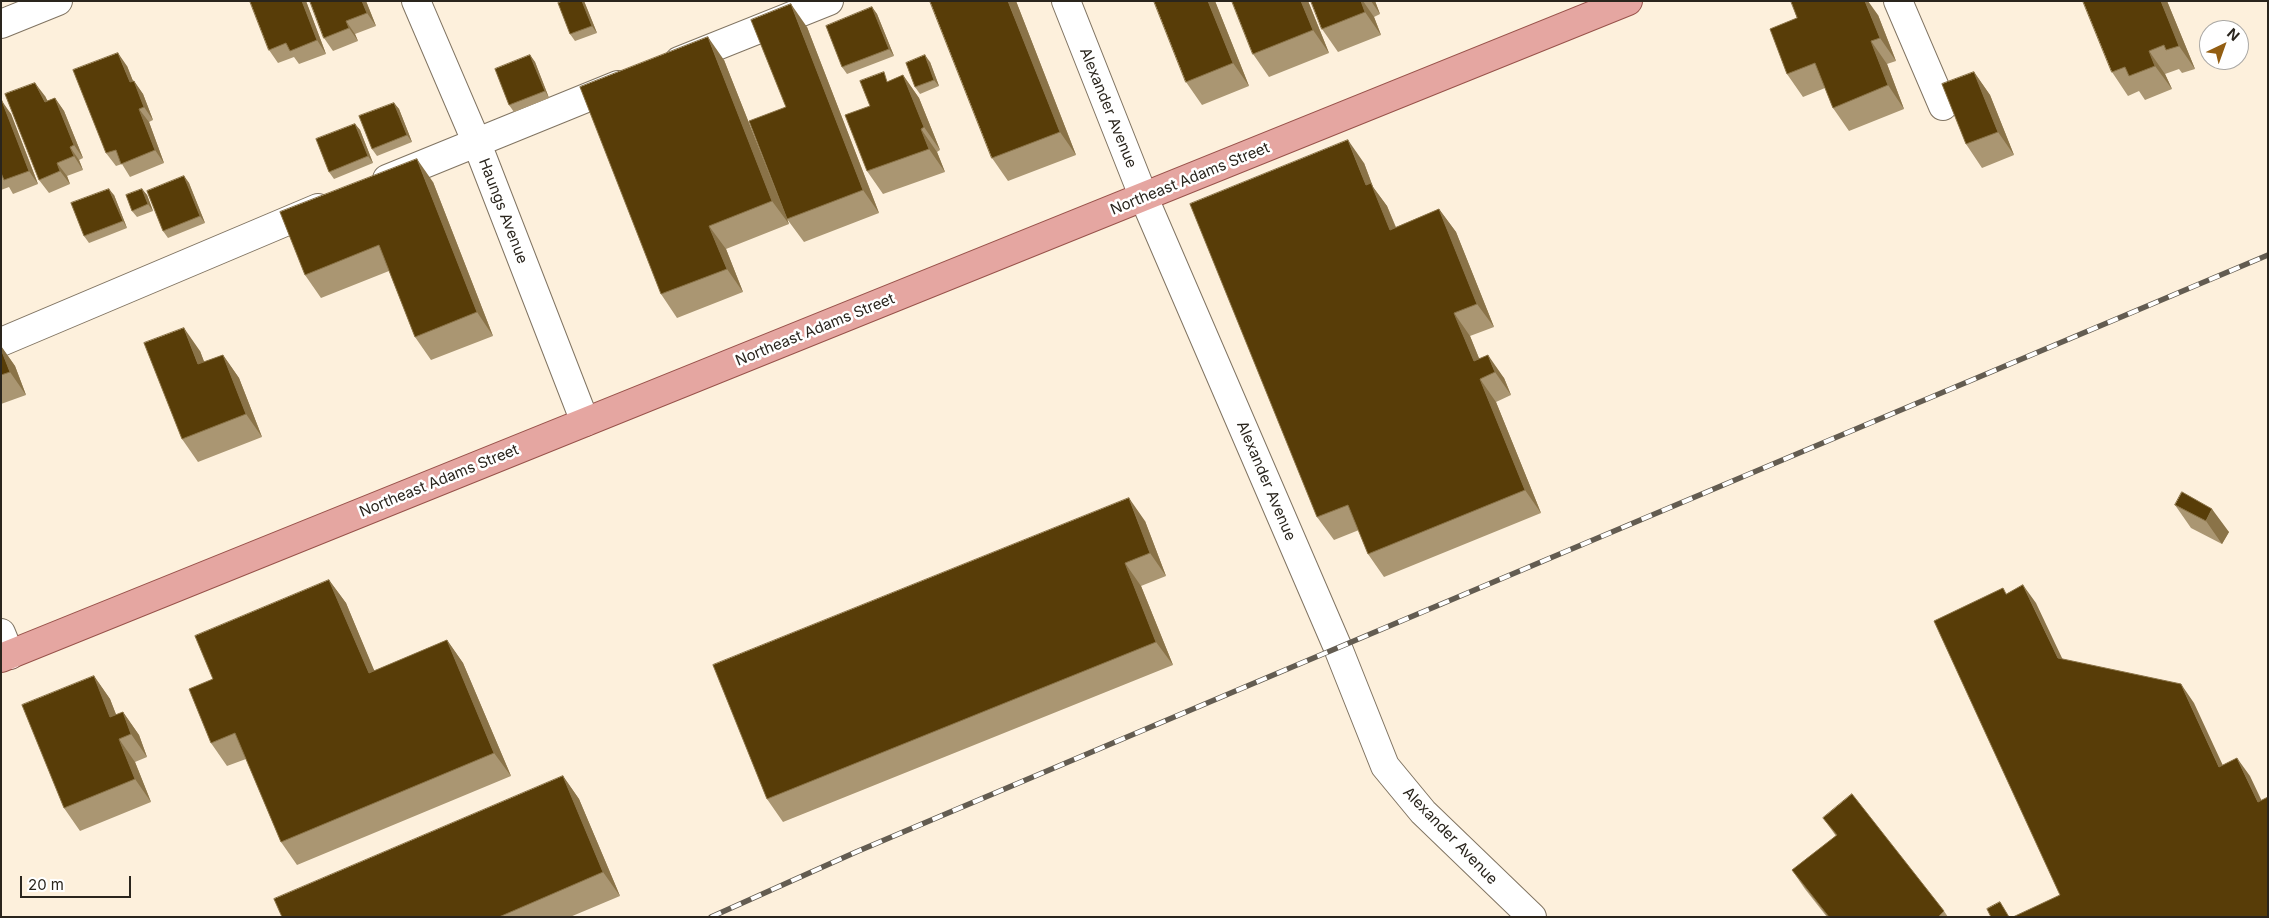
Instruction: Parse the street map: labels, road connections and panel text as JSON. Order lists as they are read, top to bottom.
{
  "streets": {
    "main road": ["Northeast Adams Street"],
    "street": ["Alexander Avenue", "Haungs Avenue"]
  },
  "crossings": [
    ["Alexander Avenue", "Northeast Adams Street"],
    ["Northeast Adams Street", "Haungs Avenue"]
  ],
  "scale_bar": "20 m",
  "north": "top right"
}
